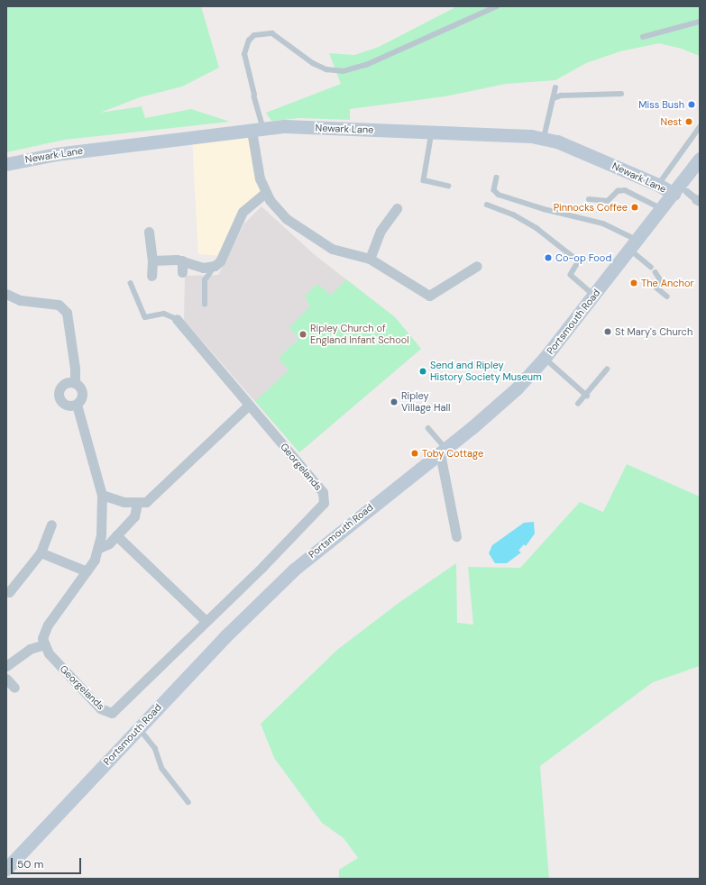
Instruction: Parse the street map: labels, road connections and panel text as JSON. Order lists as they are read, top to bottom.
{
  "streets": {
    "main road": ["Newark Lane", "Portsmouth Road"],
    "street": ["Georgelands"]
  },
  "crossings": [
    ["Newark Lane", "Portsmouth Road"]
  ],
  "places": [
    "Miss Bush",
    "Nest",
    "Pinnocks Coffee",
    "Co-op Food",
    "The Anchor",
    "St Mary's Church",
    "Ripley Church of England Infant School",
    "Send and Ripley History Society Museum",
    "Ripley Village Hall",
    "Toby Cottage"
  ],
  "scale_bar": "50 m"
}
